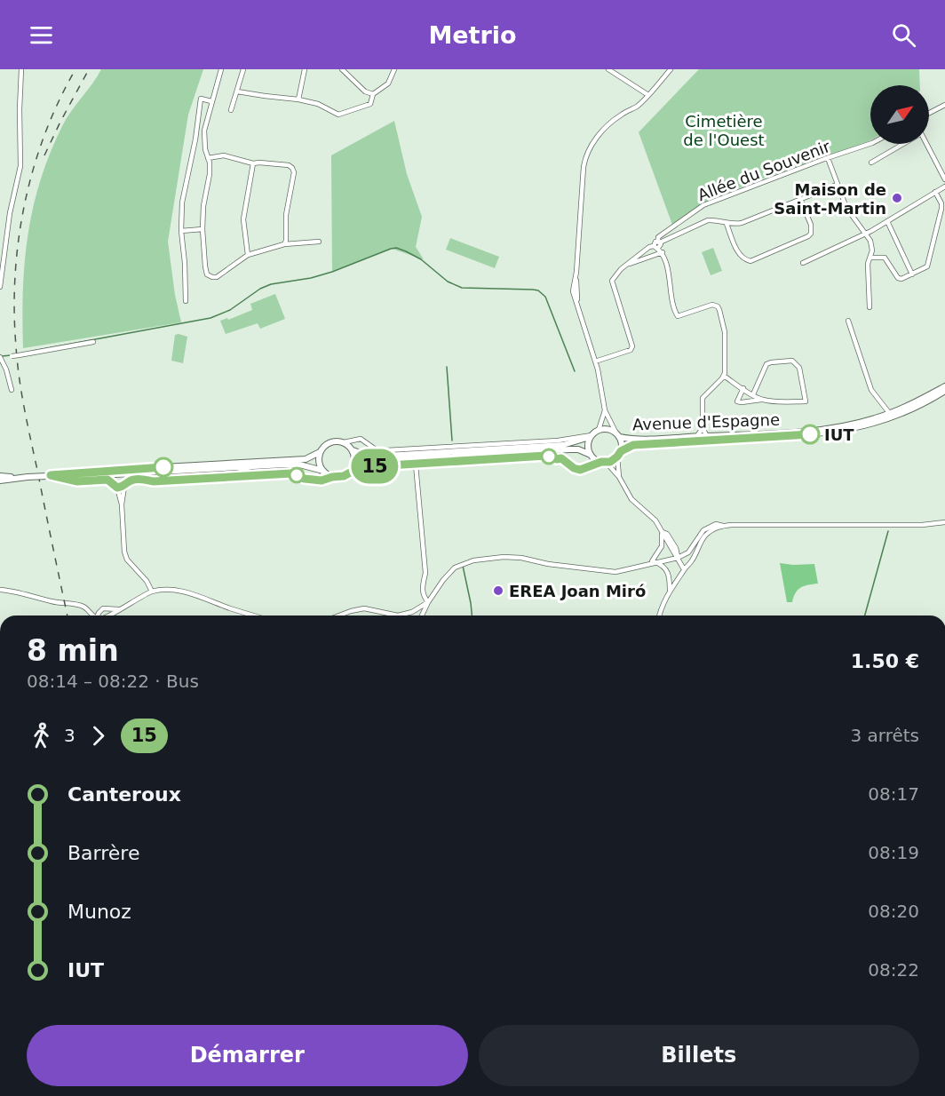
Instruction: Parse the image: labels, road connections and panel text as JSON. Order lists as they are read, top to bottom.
{
  "streets": {
    "main road": ["Avenue d'Espagne"],
    "street": ["Allée du Souvenir"]
  },
  "parks": ["Cimetière de l'Ouest"],
  "places": ["Maison de Saint-Martin", "IUT", "EREA Joan Miró"],
  "lines": ["bus line 15"],
  "north": "top right",
  "page": {
    "header": "Metrio",
    "on_map": "15",
    "heading": ["8 min", "08:14 – 08:22 · Bus", "1.50 €"],
    "legs": ["3", "15", "3 arrêts"],
    "list": [
      {
        "name": "Canteroux",
        "value": "08:17"
      },
      {
        "name": "Barrère",
        "value": "08:19"
      },
      {
        "name": "Munoz",
        "value": "08:20"
      },
      {
        "name": "IUT",
        "value": "08:22"
      }
    ],
    "buttons": ["Démarrer", "Billets"]
  }
}
